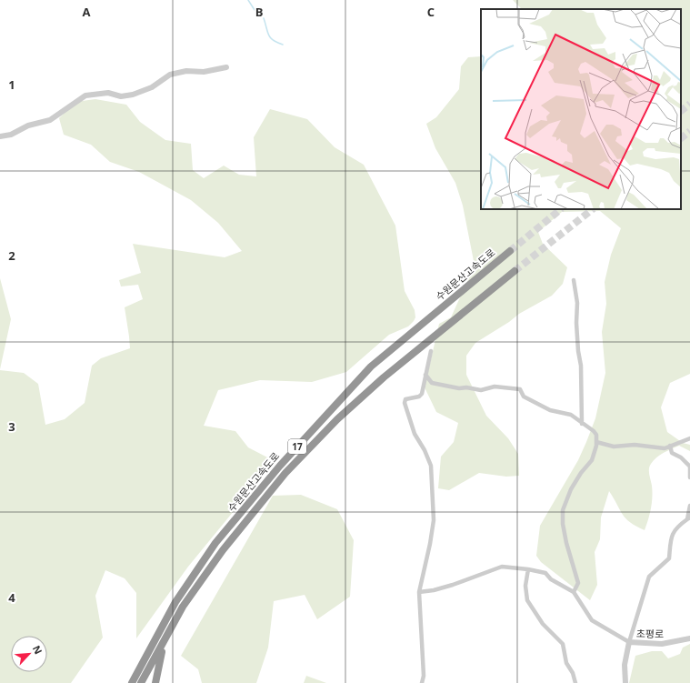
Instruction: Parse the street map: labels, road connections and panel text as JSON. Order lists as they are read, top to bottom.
{
  "streets": {
    "highway": ["수원문산고속도로", "17"],
    "street": ["초평로"]
  },
  "north": "top right",
  "grid": {
    "columns": ["A", "B", "C"],
    "rows": [
      "1",
      "2",
      "3",
      "4"
    ]
  }
}
